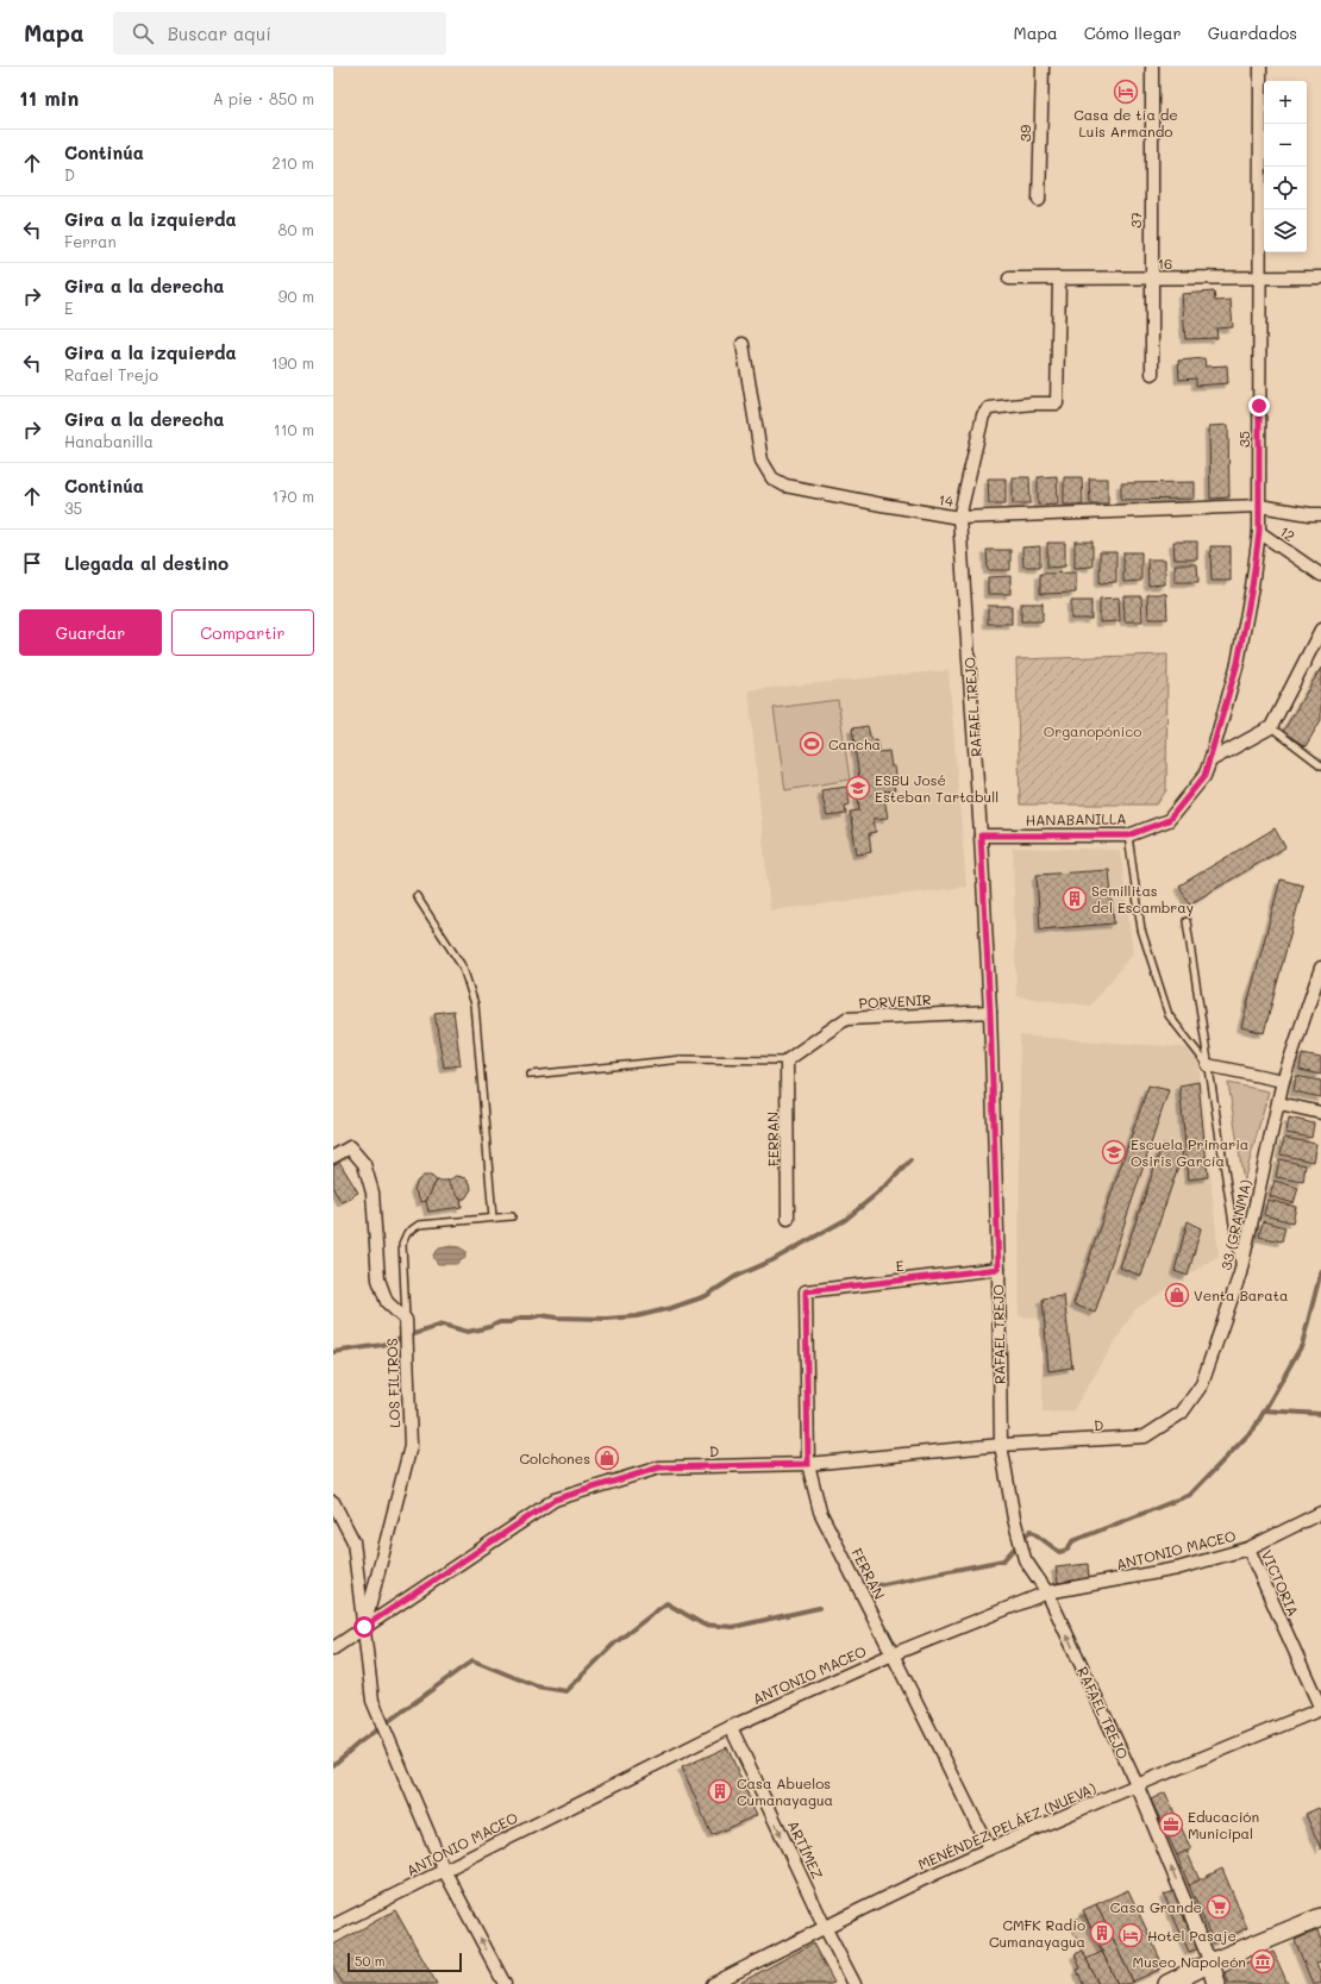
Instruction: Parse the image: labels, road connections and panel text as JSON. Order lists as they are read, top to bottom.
{
  "streets": {
    "main road": ["RAFAEL TREJO"],
    "street": [
      "39",
      "37",
      "16",
      "35",
      "14",
      "12",
      "HANABANILLA",
      "PORVENIR",
      "FERRAN",
      "33 (GRANMA)",
      "E",
      "LOS FILTROS",
      "D",
      "ANTONIO MACEO",
      "VICTORIA",
      "MENÉNDEZ PELÁEZ (NUEVA)",
      "ARTÍMEZ"
    ]
  },
  "crossings": [
    ["37", "16"],
    ["16", "35"],
    ["16", "RAFAEL TREJO"],
    ["35", "14"],
    ["35", "12"],
    ["35", "HANABANILLA"],
    ["14", "RAFAEL TREJO"],
    ["RAFAEL TREJO", "HANABANILLA"],
    ["RAFAEL TREJO", "PORVENIR"],
    ["RAFAEL TREJO", "E"],
    ["RAFAEL TREJO", "D"],
    ["RAFAEL TREJO", "ANTONIO MACEO"],
    ["RAFAEL TREJO", "MENÉNDEZ PELÁEZ (NUEVA)"],
    ["PORVENIR", "FERRAN"],
    ["FERRAN", "E"],
    ["FERRAN", "D"],
    ["FERRAN", "ANTONIO MACEO"],
    ["FERRAN", "MENÉNDEZ PELÁEZ (NUEVA)"],
    ["33 (GRANMA)", "D"],
    ["LOS FILTROS", "D"],
    ["ANTONIO MACEO", "VICTORIA"],
    ["ANTONIO MACEO", "ARTÍMEZ"],
    ["VICTORIA", "MENÉNDEZ PELÁEZ (NUEVA)"],
    ["MENÉNDEZ PELÁEZ (NUEVA)", "ARTÍMEZ"]
  ],
  "one_way": ["ARTÍMEZ"],
  "parks": ["Organopónico"],
  "places": {
    "hotel": ["Casa de tía de Luis Armando", "Hotel Pasaje"],
    "sports": ["Cancha"],
    "school or university": ["ESBU José Esteban Tartabull", "Escuela Primaria Osiris García"],
    "building": ["Semillitas del Escambray", "Casa Abuelos Cumanayagua", "CMFK Radio Cumanayagua"],
    "shop": ["Venta Barata", "Colchones"],
    "office": ["Educación Municipal"],
    "supermarket": ["Casa Grande"],
    "museum": ["Museo Napoleón"]
  },
  "scale_bar": "50 m",
  "page": {
    "header": "Mapa",
    "search": "Buscar aquí",
    "nav": ["Mapa", "Cómo llegar", "Guardados"],
    "heading": ["11 min", "A pie · 850 m"],
    "map_buttons": ["+", "−"],
    "list": [
      ["Continúa", "D", "210 m"],
      ["Gira a la izquierda", "Ferran", "80 m"],
      ["Gira a la derecha", "E", "90 m"],
      ["Gira a la izquierda", "Rafael Trejo", "190 m"],
      ["Gira a la derecha", "Hanabanilla", "110 m"],
      ["Continúa", "35", "170 m"],
      "Llegada al destino"
    ],
    "buttons": ["Guardar", "Compartir"],
    "scale": "50 m"
  }
}
